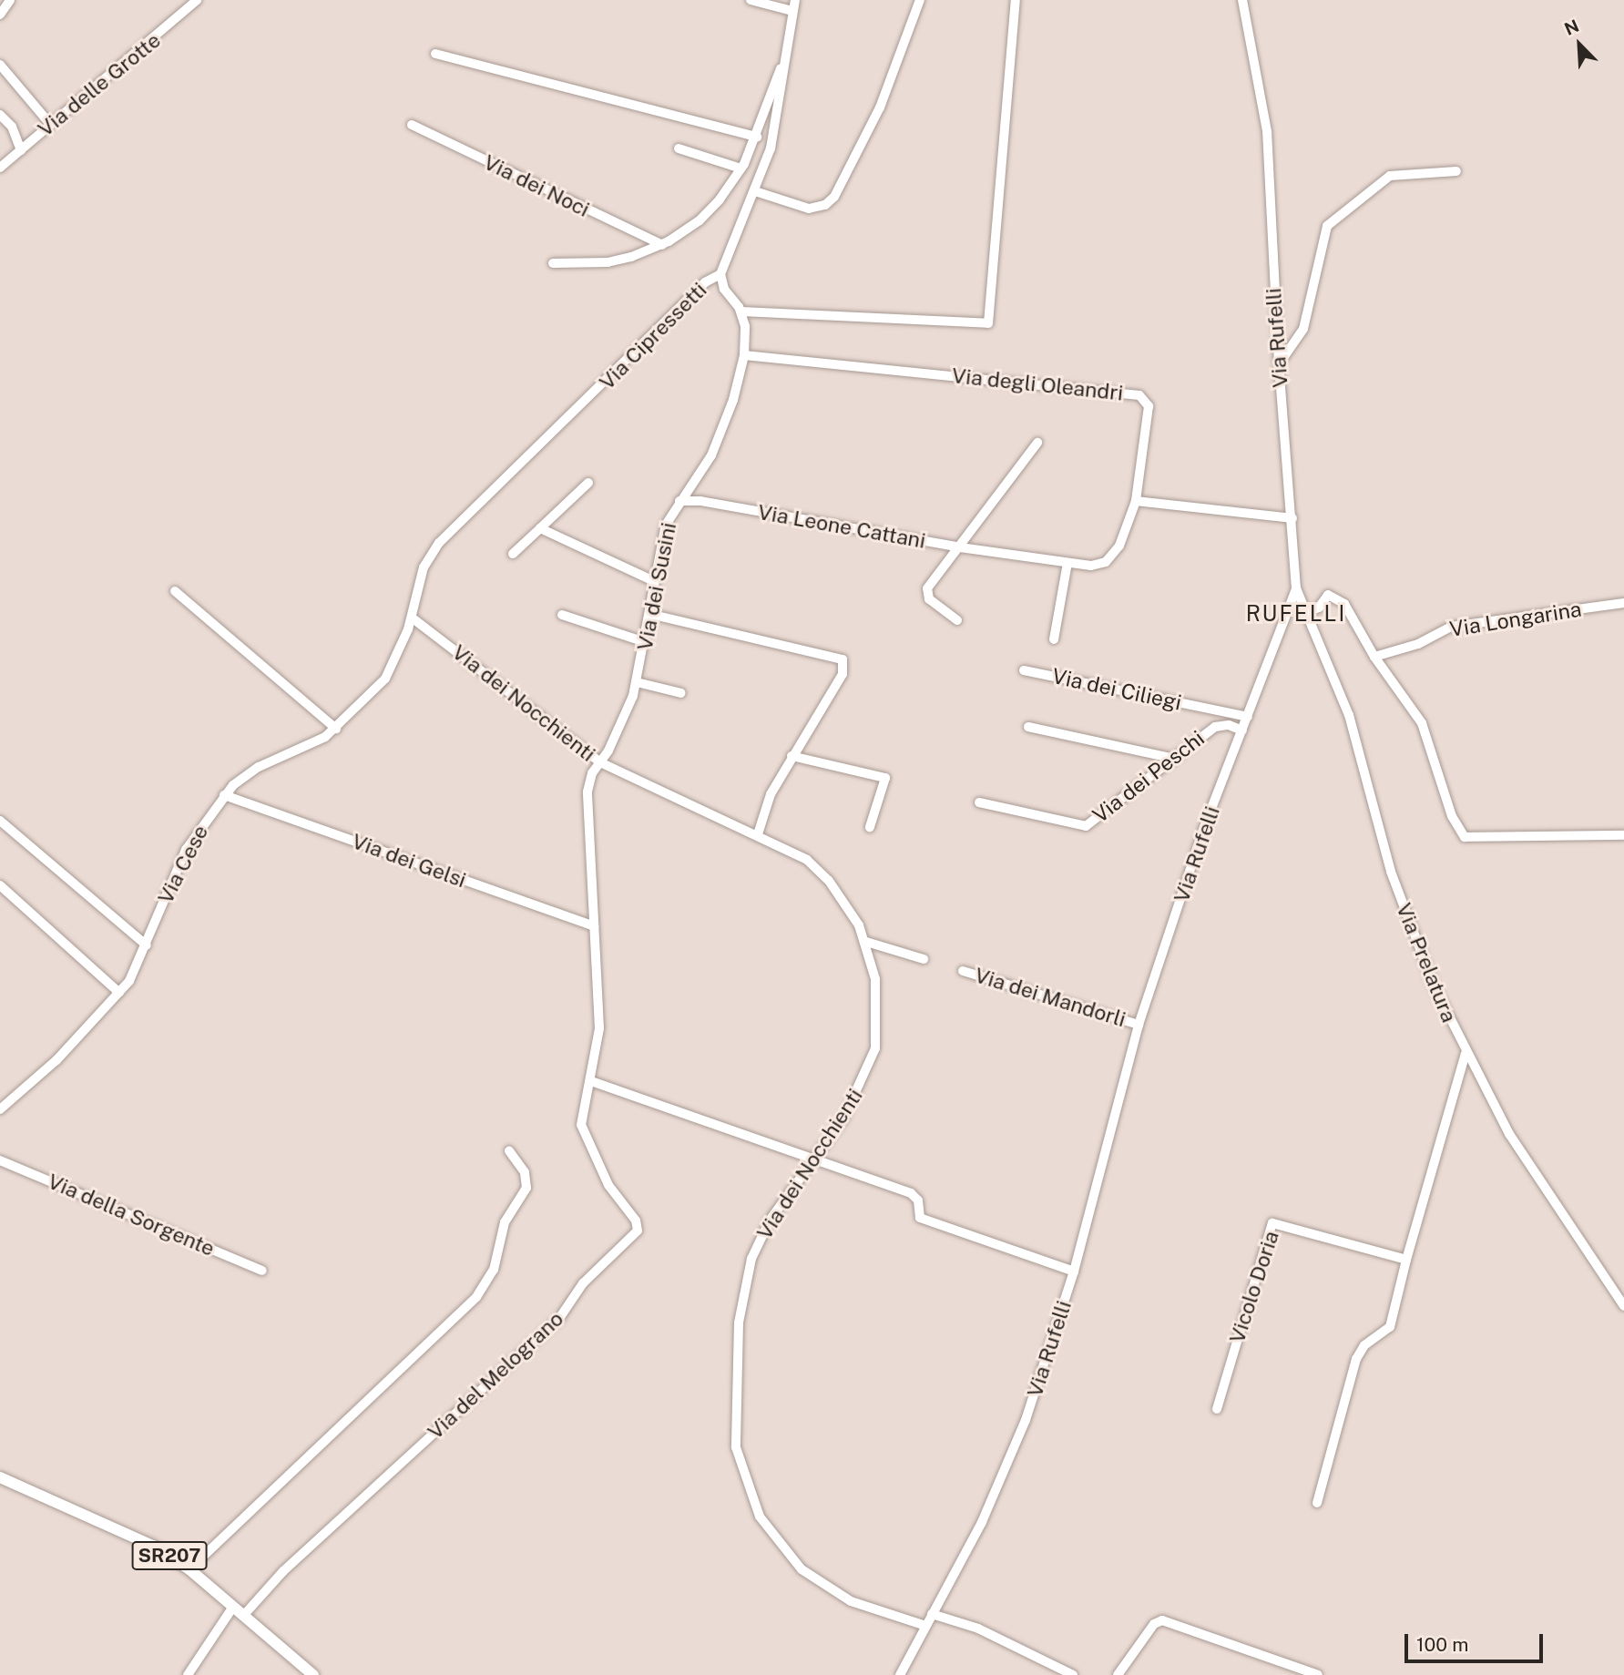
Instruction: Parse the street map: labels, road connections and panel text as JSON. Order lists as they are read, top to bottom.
{
  "streets": {
    "main road": ["SR207"],
    "street": [
      "Via delle Grotte",
      "Via dei Noci",
      "Via Cipressetti",
      "Via Rufelli",
      "Via degli Oleandri",
      "Via Leone Cattani",
      "Via dei Susini",
      "Via Longarina",
      "Via dei Ciliegi",
      "Via dei Nocchienti",
      "Via dei Peschi",
      "Via dei Gelsi",
      "Via Cese",
      "Via Prelatura",
      "Via dei Mandorli",
      "Via della Sorgente",
      "Vicolo Doria",
      "Via del Melograno"
    ]
  },
  "crossings": [
    ["Via Cipressetti", "Via dei Nocchienti"],
    ["Via Cipressetti", "Via Cese"],
    ["Via Rufelli", "Via dei Ciliegi"],
    ["Via Rufelli", "Via dei Nocchienti"],
    ["Via Rufelli", "Via dei Peschi"],
    ["Via Rufelli", "Via Prelatura"],
    ["Via Rufelli", "Via dei Mandorli"],
    ["Via degli Oleandri", "Via Leone Cattani"],
    ["Via degli Oleandri", "Via dei Susini"],
    ["Via Leone Cattani", "Via dei Susini"],
    ["Via dei Susini", "Via dei Nocchienti"],
    ["Via dei Susini", "Via del Melograno"],
    ["Via dei Nocchienti", "Via Cese"],
    ["Via dei Nocchienti", "Via del Melograno"],
    ["Via dei Gelsi", "Via Cese"],
    ["Via dei Gelsi", "Via del Melograno"],
    ["Via del Melograno", "SR207"]
  ],
  "districts": ["RUFELLI"],
  "scale_bar": "100 m",
  "north": "top left"
}
